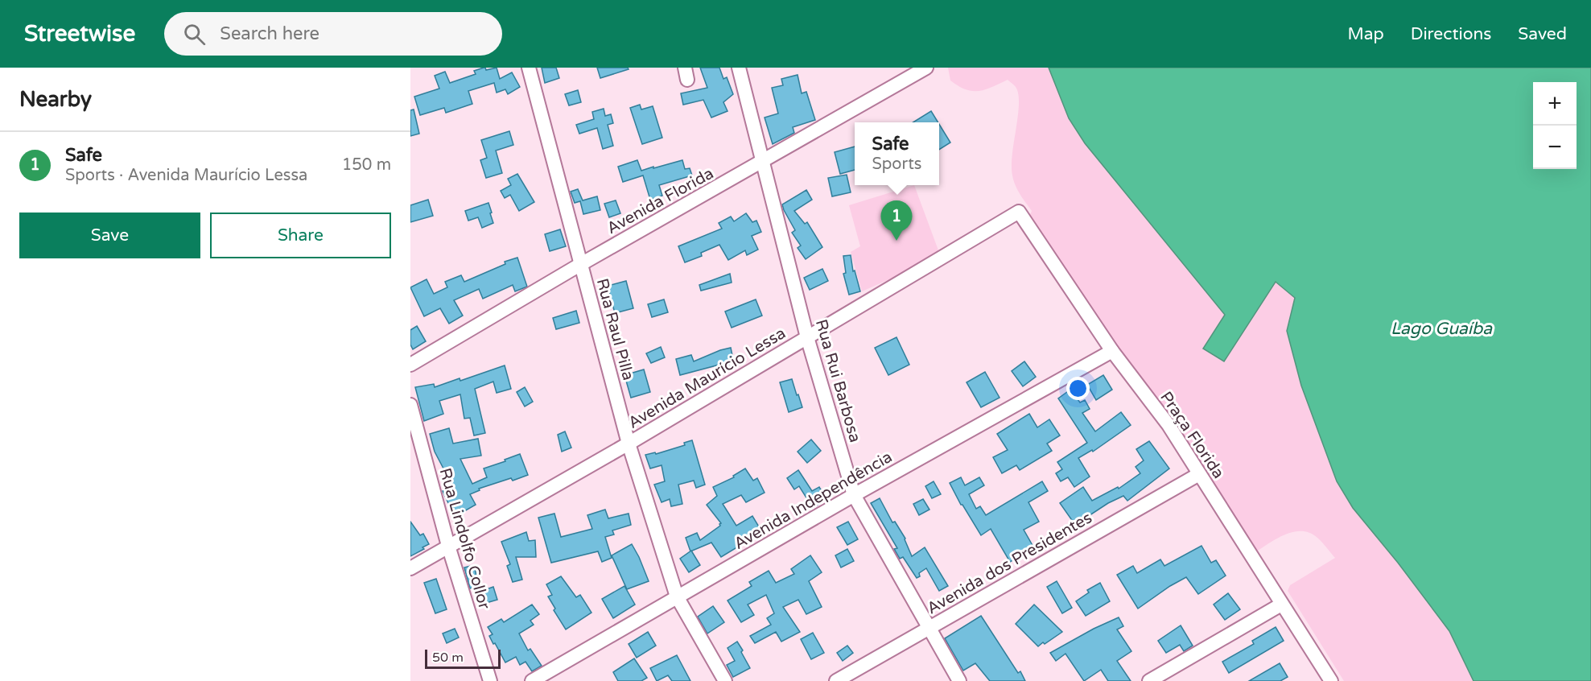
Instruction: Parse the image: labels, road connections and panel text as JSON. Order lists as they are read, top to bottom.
{
  "streets": {
    "street": [
      "Avenida Florida",
      "Rua Raul Pilla",
      "Avenida Maurício Lessa",
      "Rua Rui Barbosa",
      "Praça Florida",
      "Avenida Independência",
      "Rua Lindolfo Collor",
      "Avenida dos Presidentes"
    ]
  },
  "crossings": [
    ["Avenida Florida", "Rua Raul Pilla"],
    ["Avenida Florida", "Rua Rui Barbosa"],
    ["Rua Raul Pilla", "Avenida Maurício Lessa"],
    ["Rua Raul Pilla", "Avenida Independência"],
    ["Avenida Maurício Lessa", "Rua Rui Barbosa"],
    ["Avenida Maurício Lessa", "Praça Florida"],
    ["Avenida Maurício Lessa", "Rua Lindolfo Collor"],
    ["Rua Rui Barbosa", "Avenida Independência"],
    ["Rua Rui Barbosa", "Avenida dos Presidentes"],
    ["Praça Florida", "Avenida Independência"],
    ["Praça Florida", "Avenida dos Presidentes"]
  ],
  "water": ["Lago Guaíba"],
  "scale_bar": "50 m",
  "page": {
    "header": "Streetwise",
    "search": "Search here",
    "nav": ["Map", "Directions", "Saved"],
    "heading": "Nearby",
    "map_buttons": ["+", "−"],
    "popup": ["Safe", "Sports"],
    "list": [
      {
        "mark": "1",
        "name": "Safe",
        "note": "Sports · Avenida Maurício Lessa",
        "value": "150 m"
      }
    ],
    "buttons": ["Save", "Share"],
    "pins": "1",
    "scale": "50 m"
  }
}
